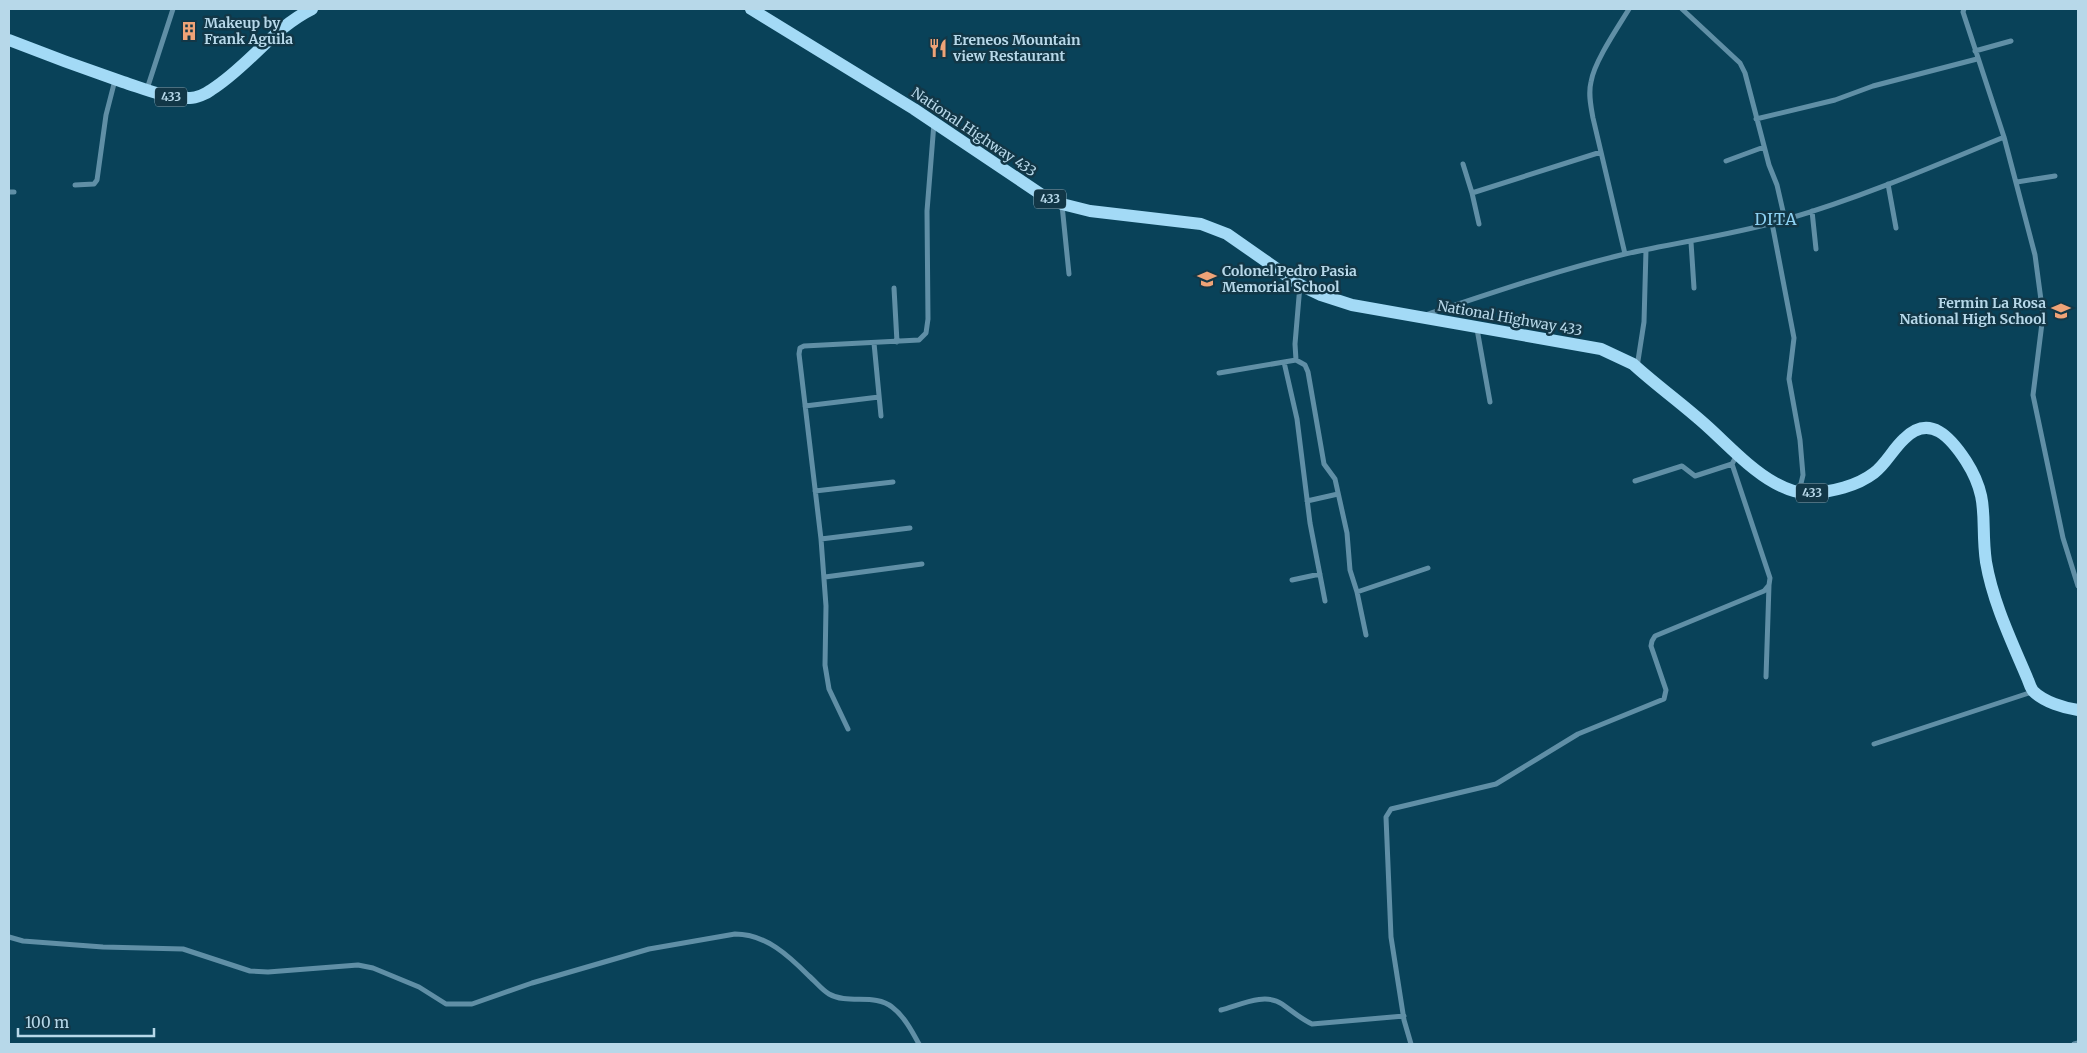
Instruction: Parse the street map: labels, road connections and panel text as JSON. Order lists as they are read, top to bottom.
{
  "streets": {
    "main road": ["433", "National Highway 433"]
  },
  "districts": ["DITA"],
  "places": {
    "building": ["Makeup by Frank Aguila"],
    "restaurant": ["Ereneos Mountain view Restaurant"],
    "school or university": ["Colonel Pedro Pasia Memorial School", "Fermin La Rosa National High School"]
  },
  "scale_bar": "100 m"
}
